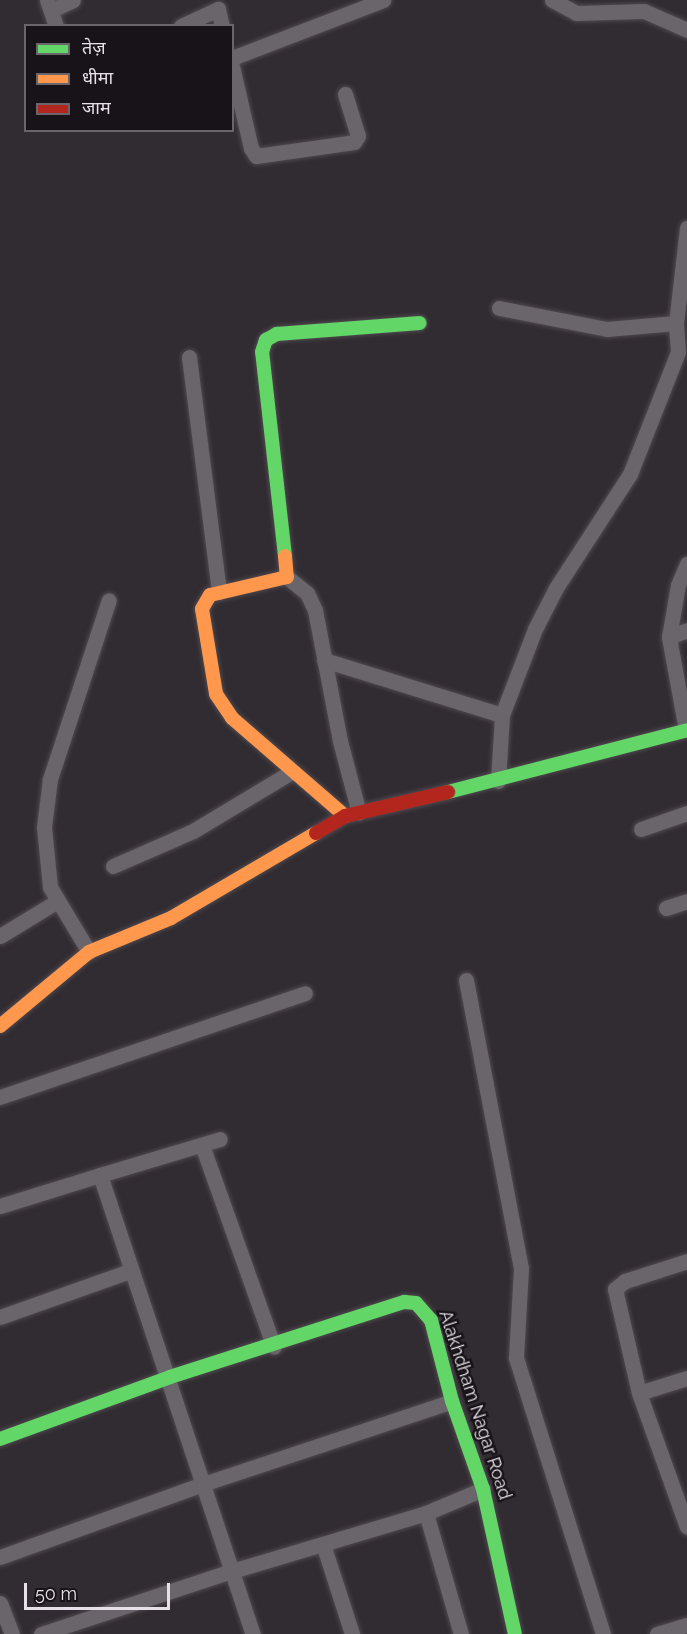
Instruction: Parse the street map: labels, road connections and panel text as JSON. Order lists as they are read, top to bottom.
{
  "streets": {
    "street": ["Alakhdham Nagar Road"]
  },
  "legend": ["तेज़", "धीमा", "जाम"],
  "scale_bar": "50 m"
}
